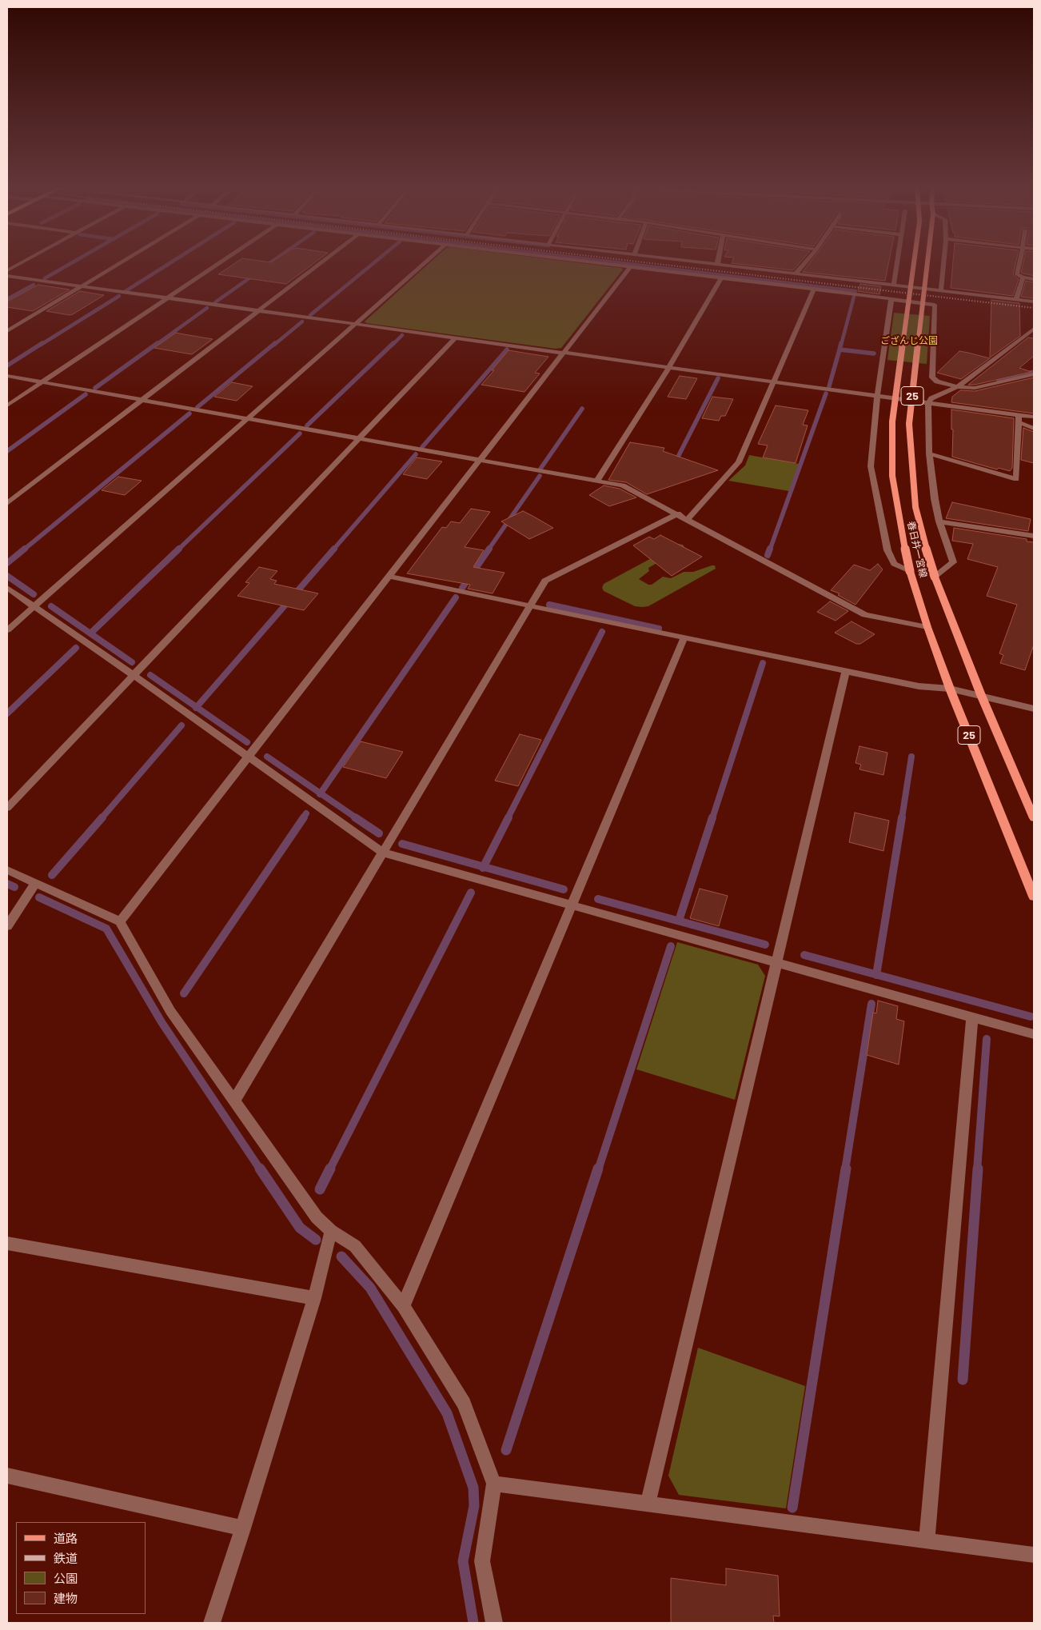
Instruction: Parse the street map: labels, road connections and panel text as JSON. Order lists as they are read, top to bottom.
{
  "streets": {
    "main road": ["25", "春日井一宮線"]
  },
  "parks": ["ござんじ公園"],
  "legend": [
    "道路",
    "鉄道",
    "公園",
    "建物"
  ]
}
